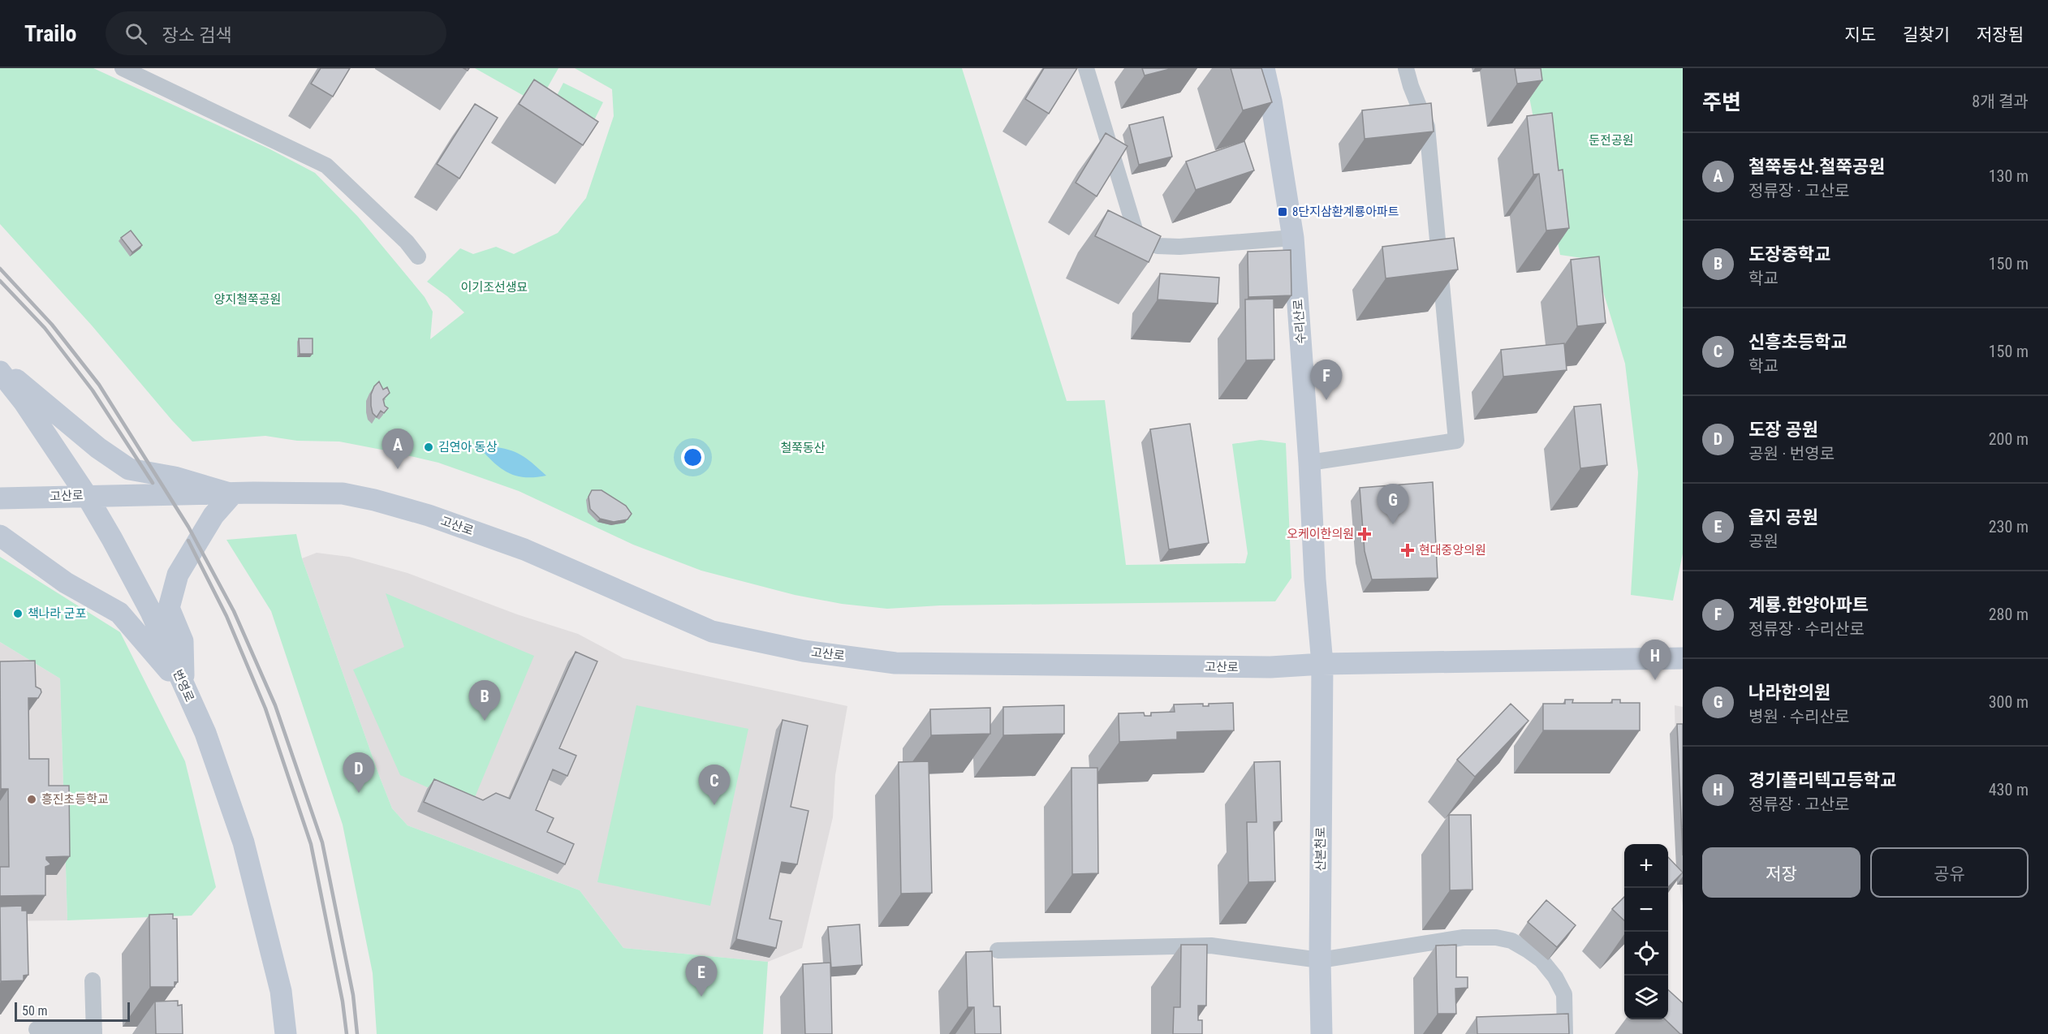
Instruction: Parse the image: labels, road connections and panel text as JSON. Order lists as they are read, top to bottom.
{
  "streets": {
    "street": [
      "수리산로",
      "고산로",
      "번영로",
      "산본천로"
    ]
  },
  "crossings": [
    ["수리산로", "고산로"],
    ["수리산로", "산본천로"],
    ["고산로", "번영로"],
    ["고산로", "산본천로"]
  ],
  "parks": [
    "둔전공원",
    "이기조선생묘",
    "양지철쭉공원",
    "철쭉동산"
  ],
  "places": {
    "transit": ["8단지삼환계룡아파트"],
    "other": ["김연아 동상", "책나라 군포", "흥진초등학교"],
    "health": ["오케이한의원", "현대중앙의원"]
  },
  "scale_bar": "50 m",
  "page": {
    "header": "Trailo",
    "search": "장소 검색",
    "nav": ["지도", "길찾기", "저장됨"],
    "heading": ["주변", "8개 결과"],
    "list": [
      {
        "mark": "A",
        "name": "철쭉동산.철쭉공원",
        "note": "정류장 · 고산로",
        "value": "130 m"
      },
      {
        "mark": "B",
        "name": "도장중학교",
        "note": "학교",
        "value": "150 m"
      },
      {
        "mark": "C",
        "name": "신흥초등학교",
        "note": "학교",
        "value": "150 m"
      },
      {
        "mark": "D",
        "name": "도장 공원",
        "note": "공원 · 번영로",
        "value": "200 m"
      },
      {
        "mark": "E",
        "name": "을지 공원",
        "note": "공원",
        "value": "230 m"
      },
      {
        "mark": "F",
        "name": "계룡.한양아파트",
        "note": "정류장 · 수리산로",
        "value": "280 m"
      },
      {
        "mark": "G",
        "name": "나라한의원",
        "note": "병원 · 수리산로",
        "value": "300 m"
      },
      {
        "mark": "H",
        "name": "경기폴리텍고등학교",
        "note": "정류장 · 고산로",
        "value": "430 m"
      }
    ],
    "pins": [
      "F",
      "A",
      "G",
      "H",
      "B",
      "D",
      "C",
      "E"
    ],
    "buttons": ["저장", "공유"],
    "map_buttons": ["+", "−"],
    "scale": "50 m"
  }
}
